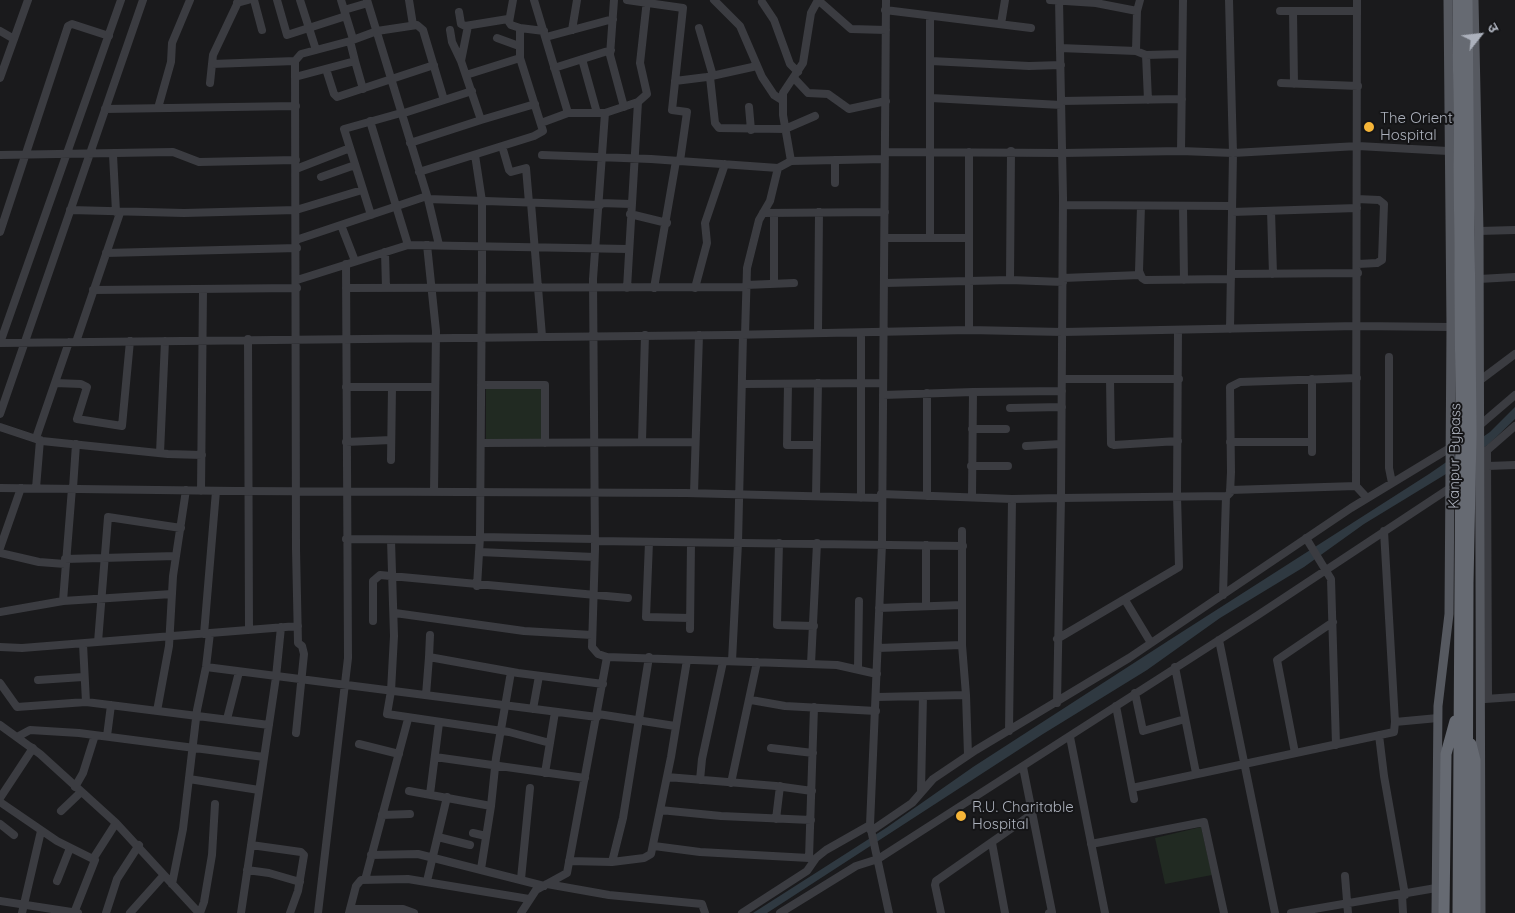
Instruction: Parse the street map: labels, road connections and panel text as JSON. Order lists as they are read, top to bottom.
{
  "streets": {
    "highway": ["Kanpur Bypass"]
  },
  "places": ["The Orient Hospital", "R.U. Charitable Hospital"],
  "north": "top right"
}
